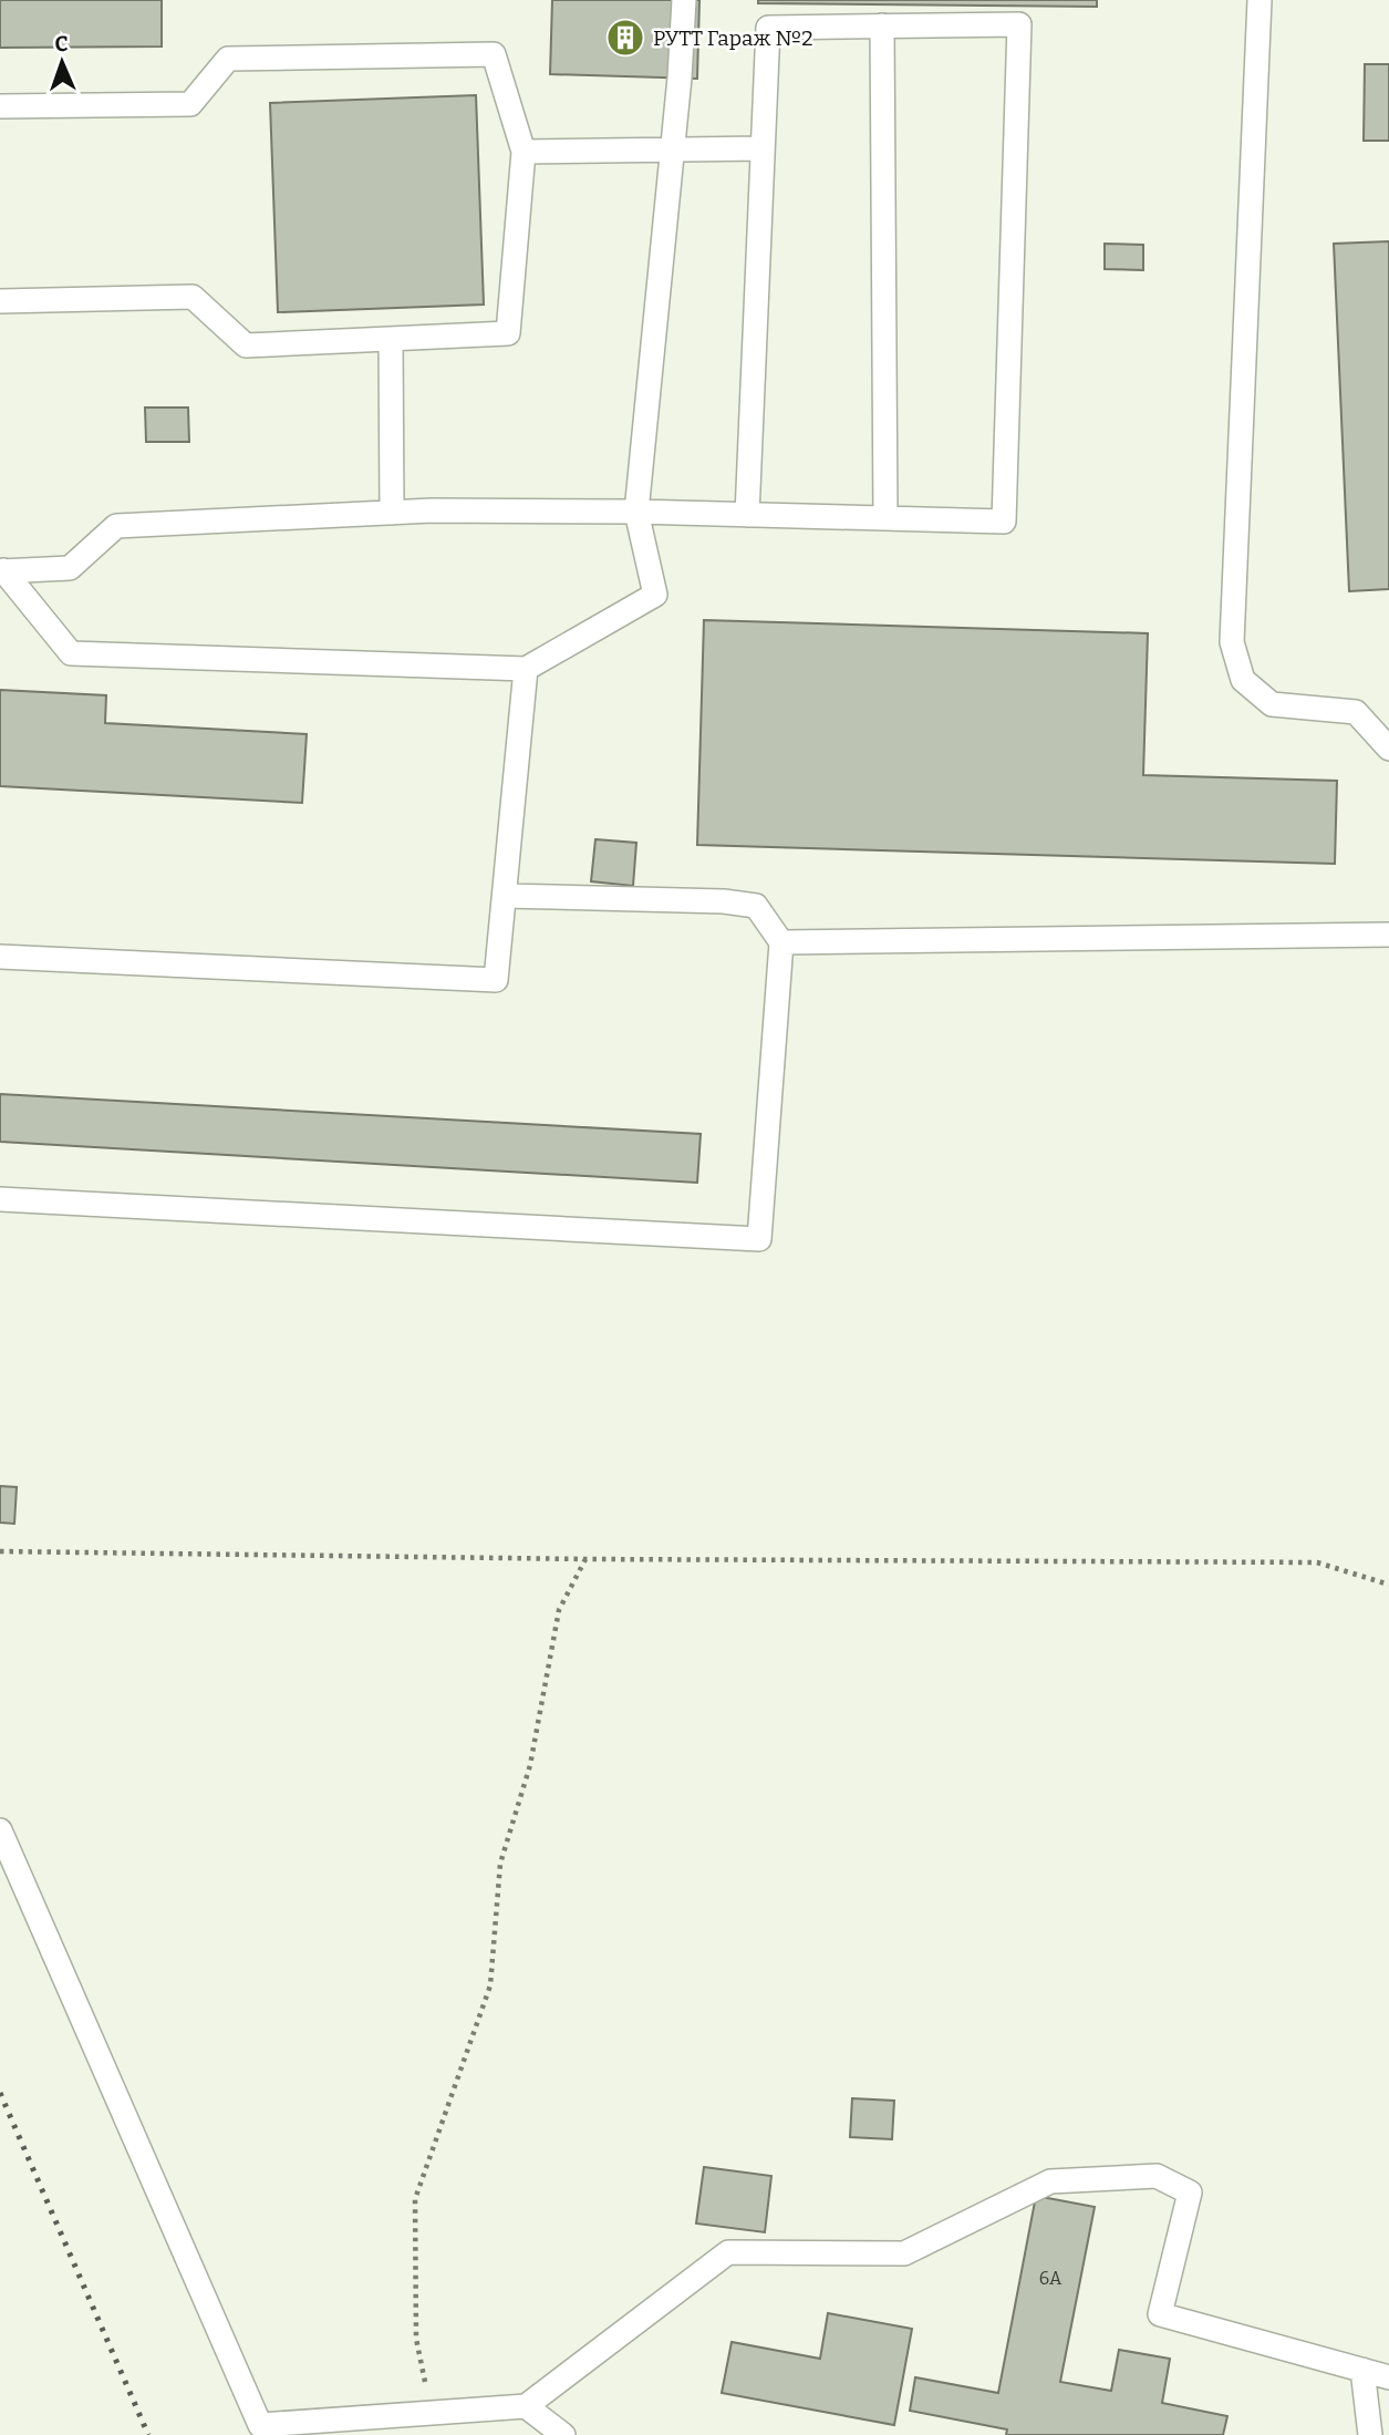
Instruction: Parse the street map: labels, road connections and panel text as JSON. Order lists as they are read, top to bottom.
{
  "places": {
    "building": ["РУТТ Гараж №2"]
  },
  "house_numbers": ["6А"],
  "north": "top"
}
